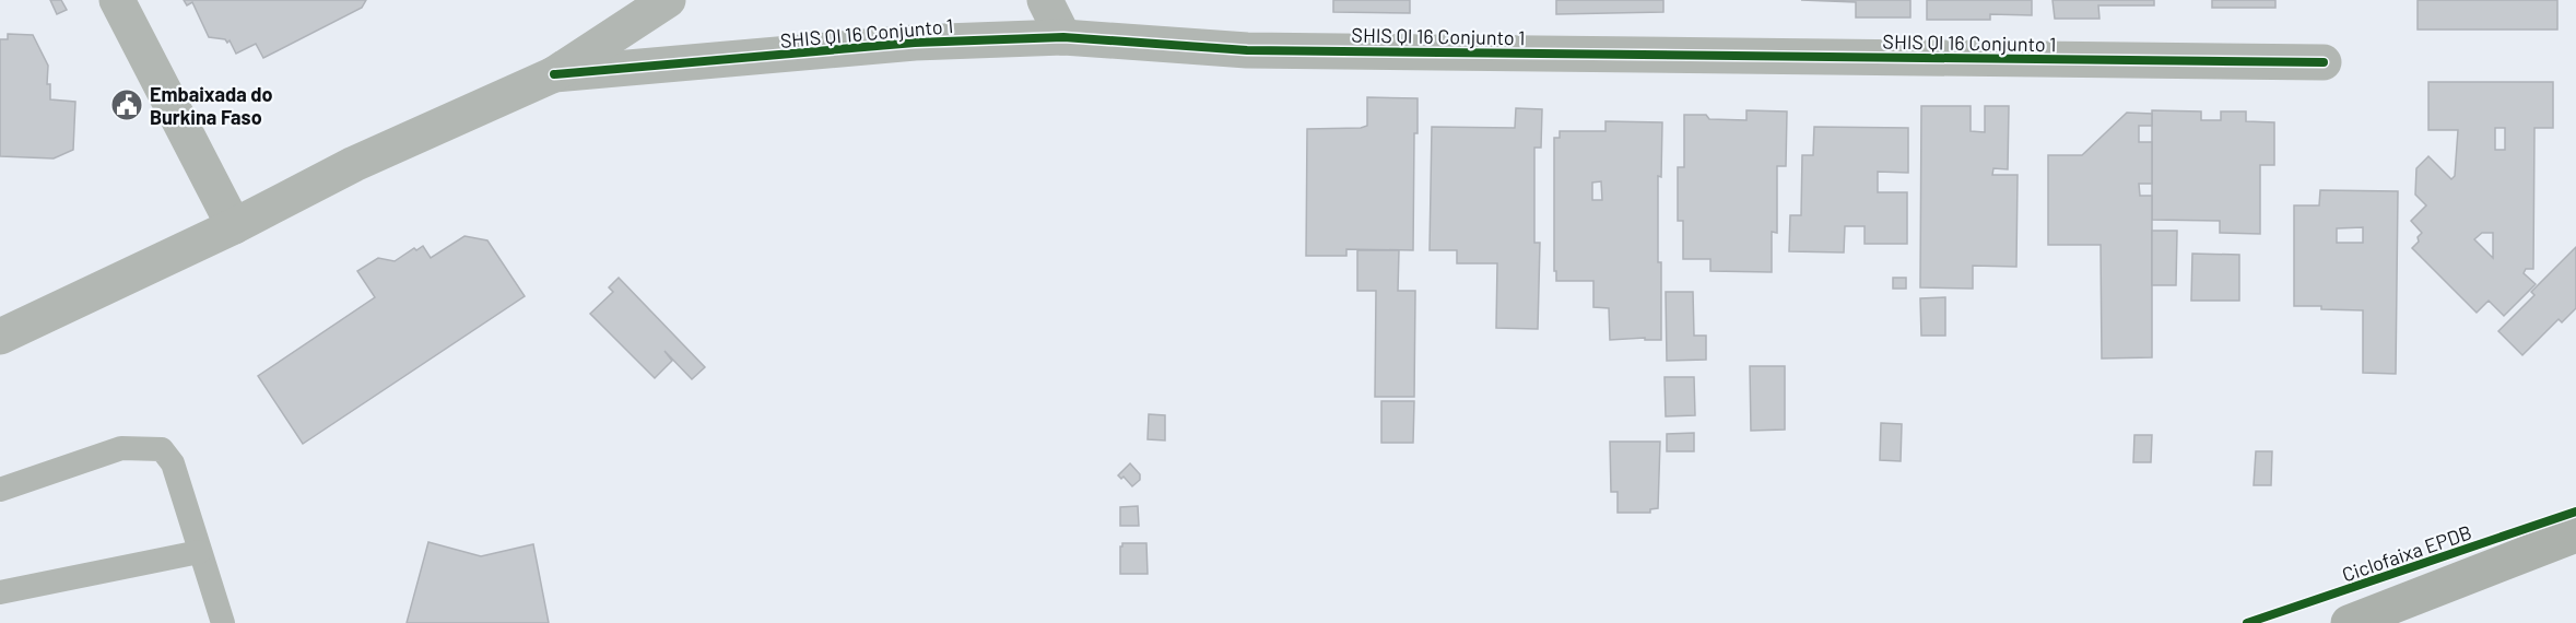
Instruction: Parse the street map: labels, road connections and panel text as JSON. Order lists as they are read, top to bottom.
{
  "streets": {
    "street": ["SHIS QI 16 Conjunto 1"],
    "cycle path": ["Ciclofaixa EPDB"]
  },
  "places": {
    "public building": ["Embaixada do Burkina Faso"]
  }
}
